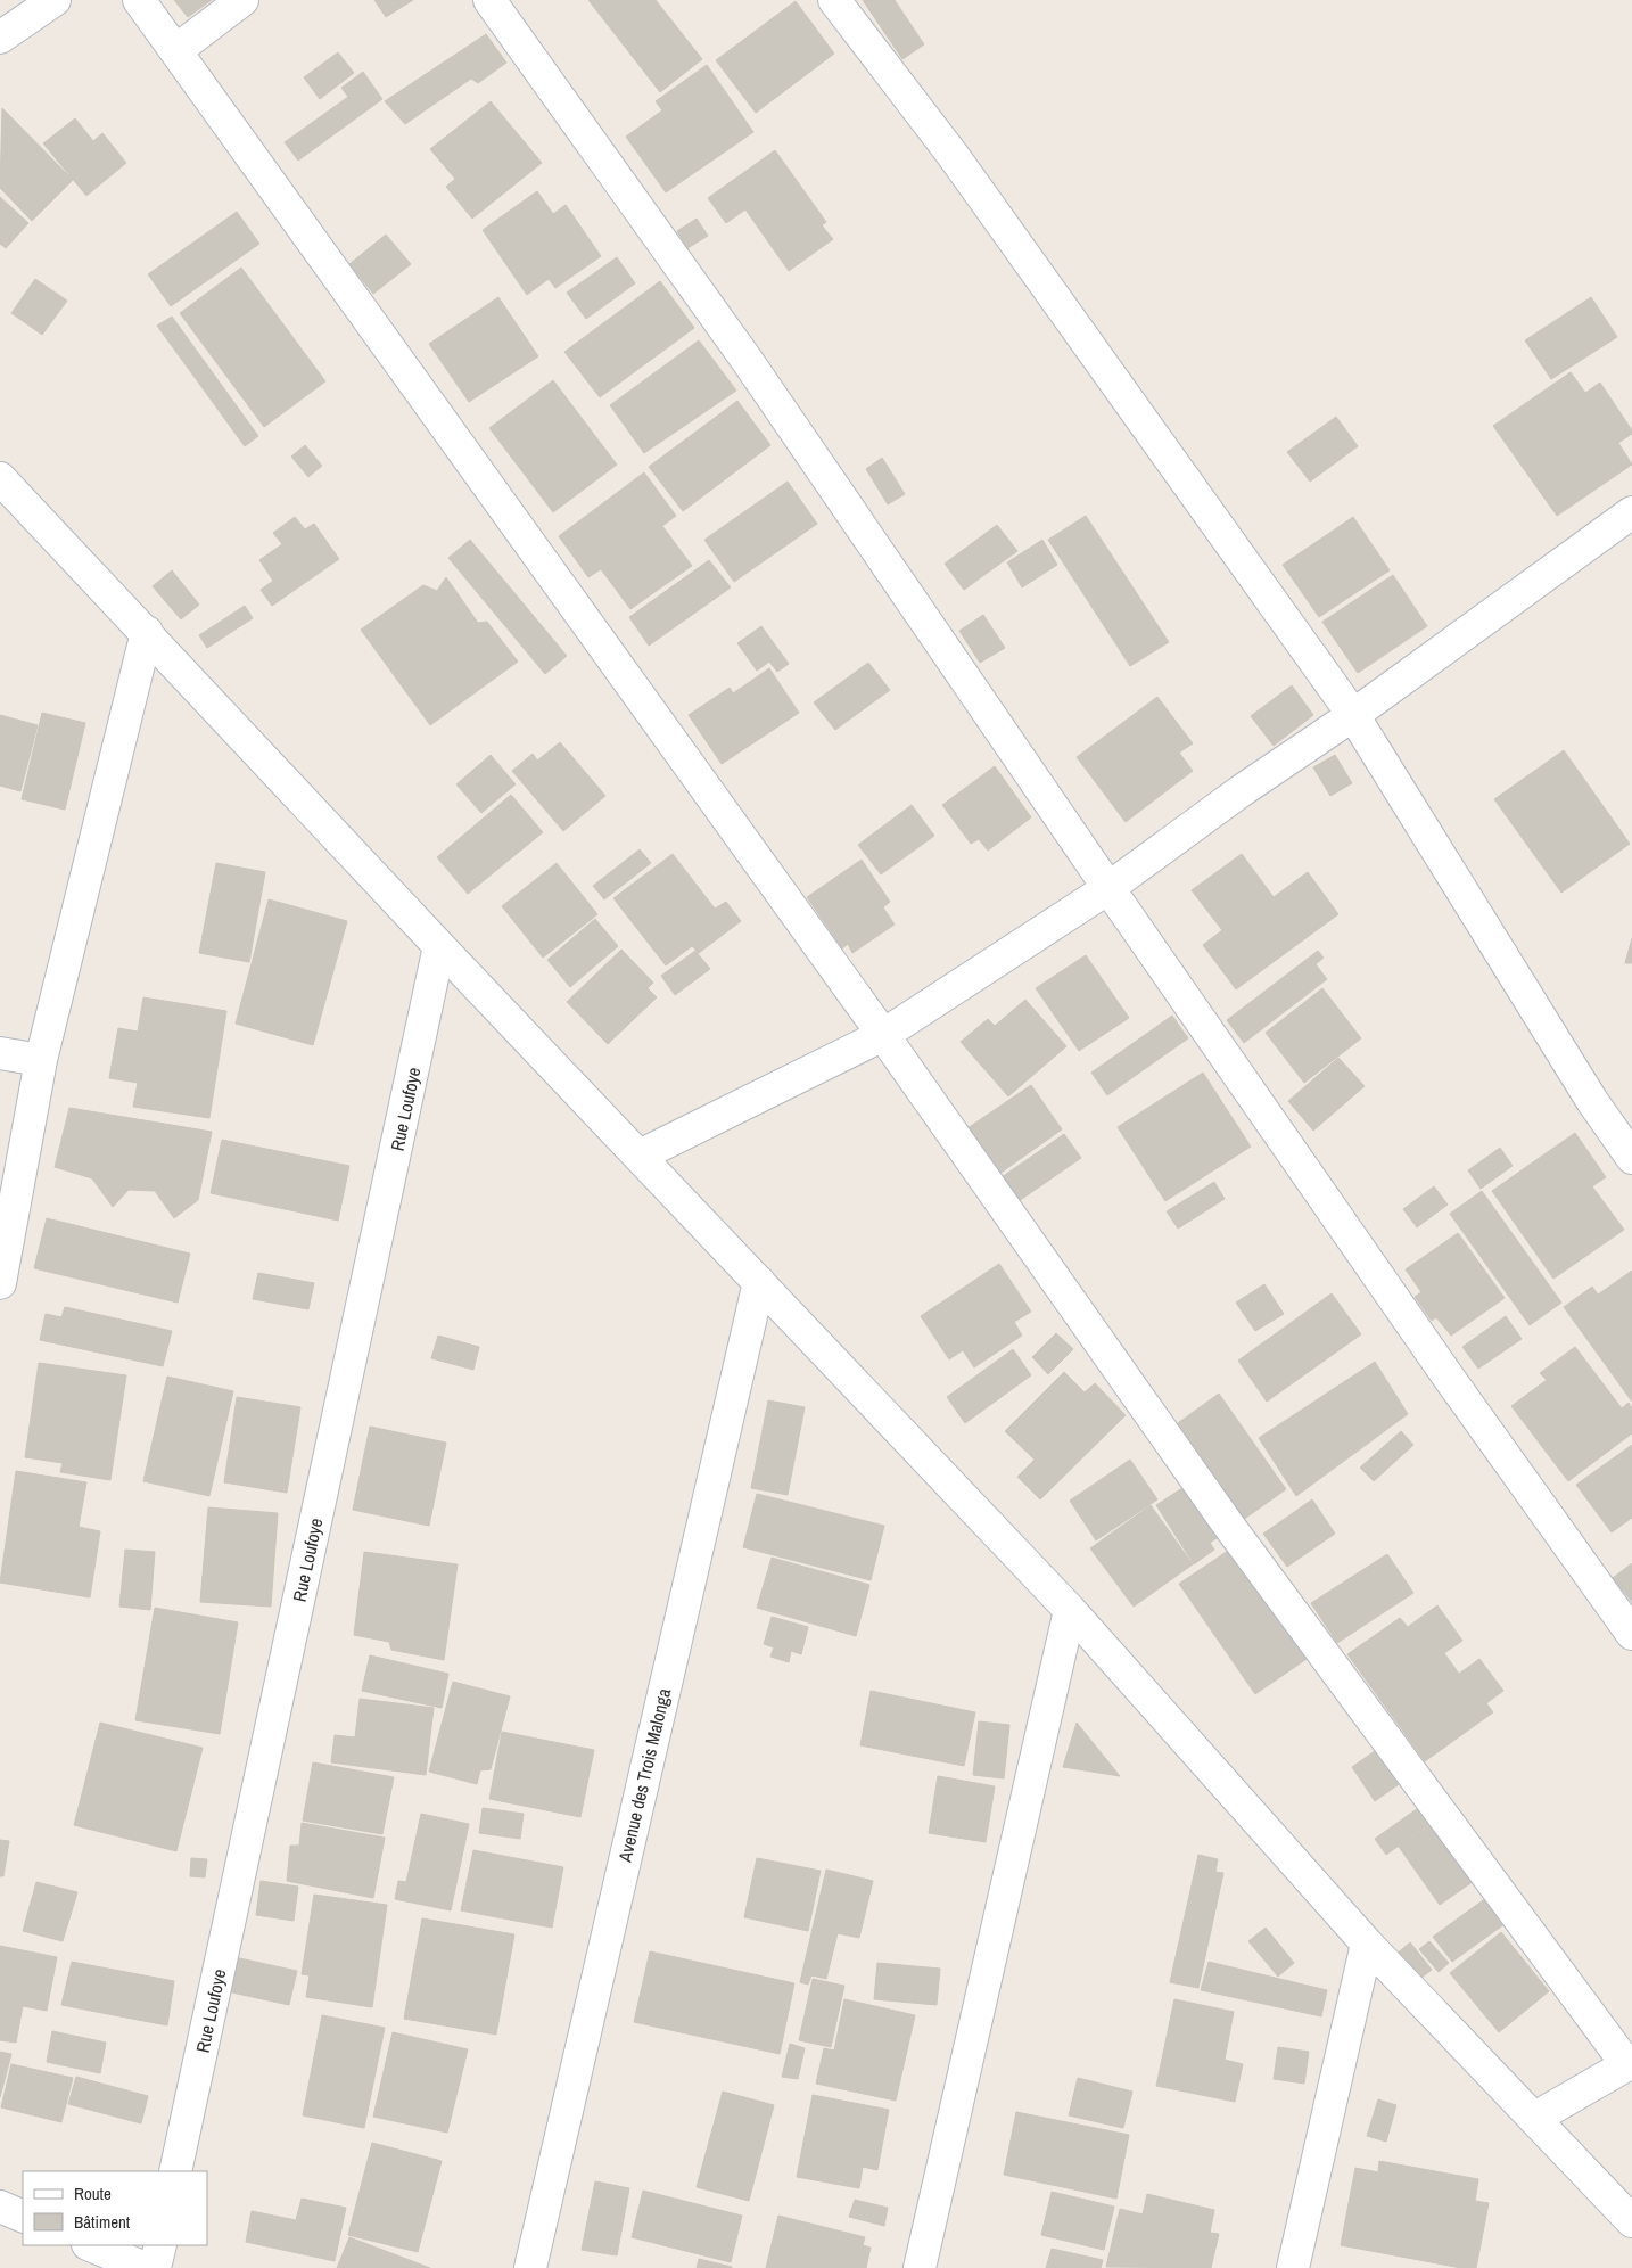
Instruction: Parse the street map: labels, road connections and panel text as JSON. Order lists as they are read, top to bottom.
{
  "streets": {
    "street": ["Rue Loufoye", "Avenue des Trois Malonga"]
  },
  "legend": ["Route", "Bâtiment"]
}
